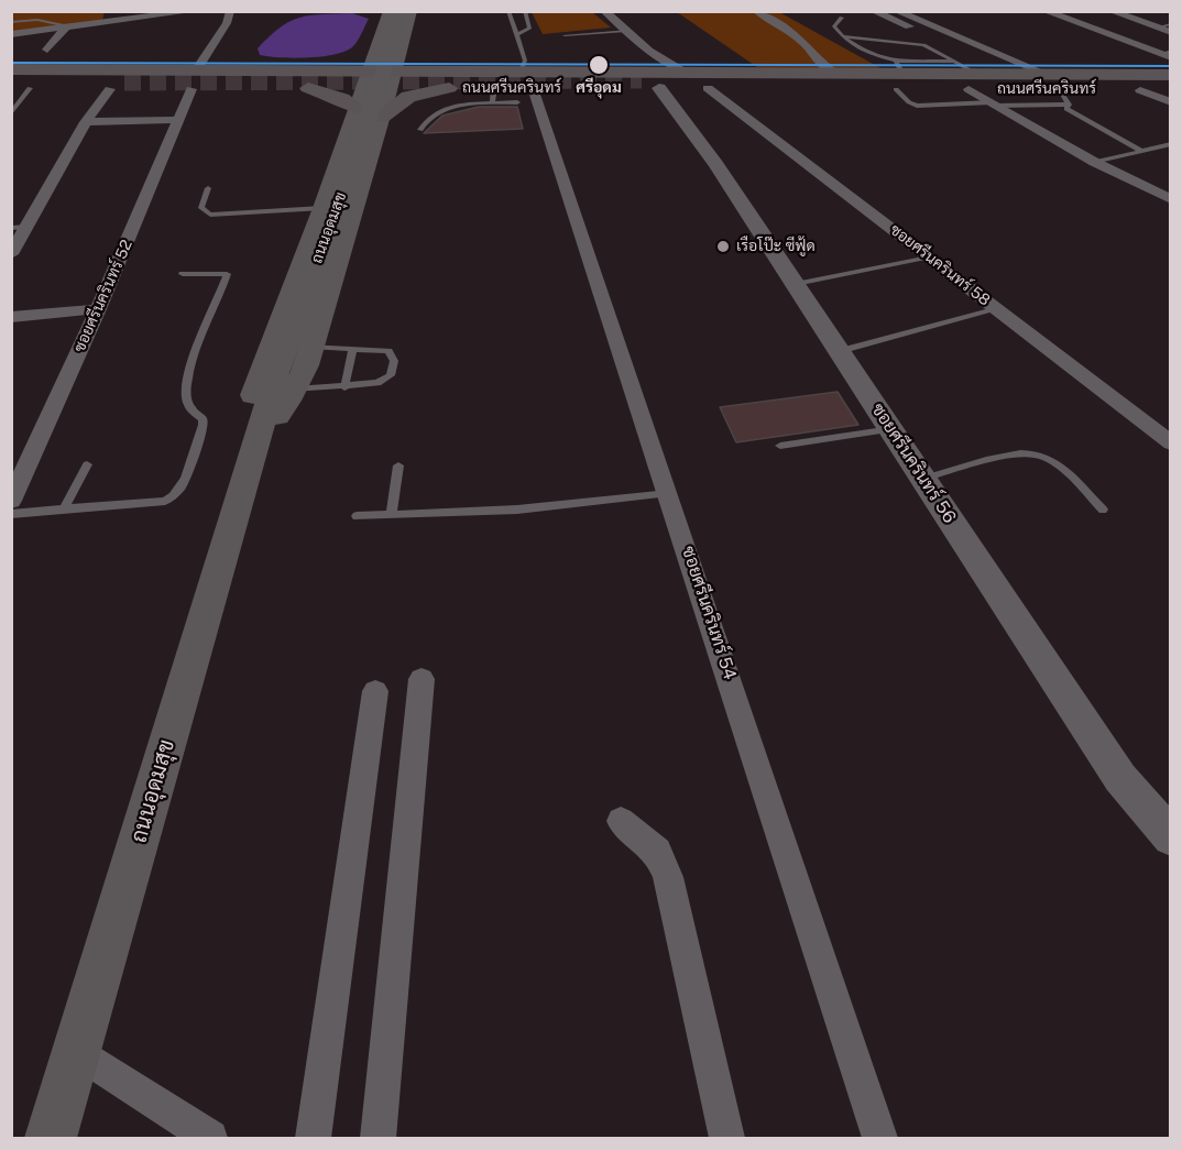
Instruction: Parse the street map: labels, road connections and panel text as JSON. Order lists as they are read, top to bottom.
{
  "streets": {
    "main road": ["ถนนศรีนครินทร์", "ถนนอุดมสุข"],
    "street": [
      "ซอยศรีนครินทร์ 58",
      "ซอยศรีนครินทร์ 52",
      "ซอยศรีนครินทร์ 56",
      "ซอยศรีนครินทร์ 54"
    ]
  },
  "crossings": [
    ["ถนนศรีนครินทร์", "ถนนอุดมสุข"],
    ["ถนนศรีนครินทร์", "ซอยศรีนครินทร์ 58"],
    ["ถนนศรีนครินทร์", "ซอยศรีนครินทร์ 52"],
    ["ถนนศรีนครินทร์", "ซอยศรีนครินทร์ 56"],
    ["ถนนศรีนครินทร์", "ซอยศรีนครินทร์ 54"]
  ],
  "places": ["ศรีอุดม", "เรือโป๊ะ ซีฟู้ด"]
}
